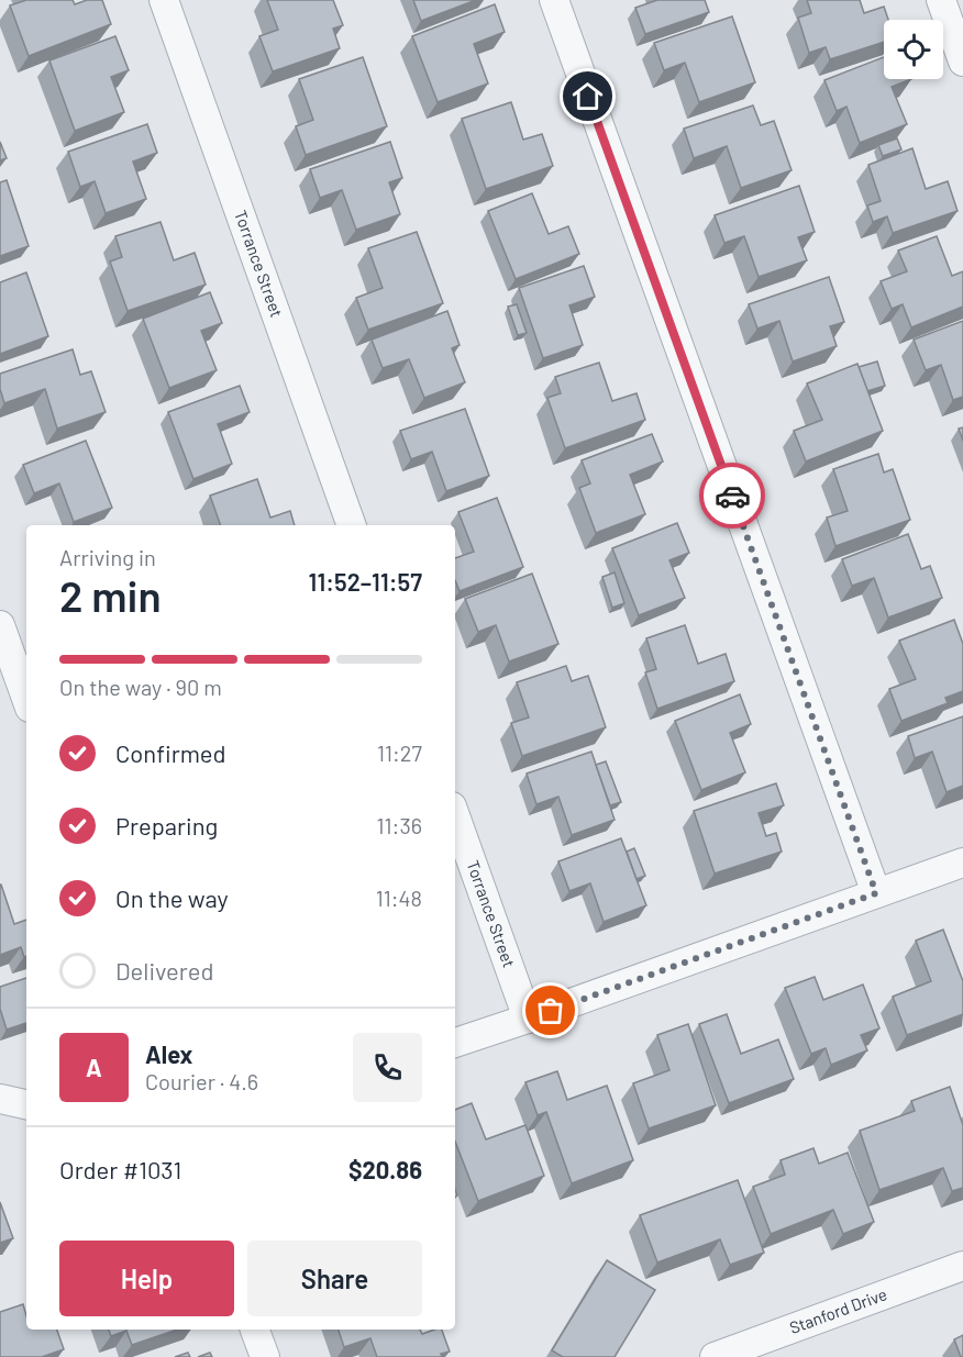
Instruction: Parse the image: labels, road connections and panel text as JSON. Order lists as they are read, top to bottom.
{
  "streets": {
    "street": ["Torrance Street", "Stanford Drive"]
  },
  "page": {
    "heading": ["2 min", "Arriving in", "11:52–11:57"],
    "panel": [
      "Alex",
      "Courier · 4.6",
      "Order #1031",
      "$20.86"
    ],
    "bar": "On the way · 90 m",
    "list": [
      ["Confirmed", "11:27"],
      ["Preparing", "11:36"],
      ["On the way", "11:48"],
      "Delivered"
    ],
    "round": "A",
    "buttons": ["Help", "Share"]
  }
}
